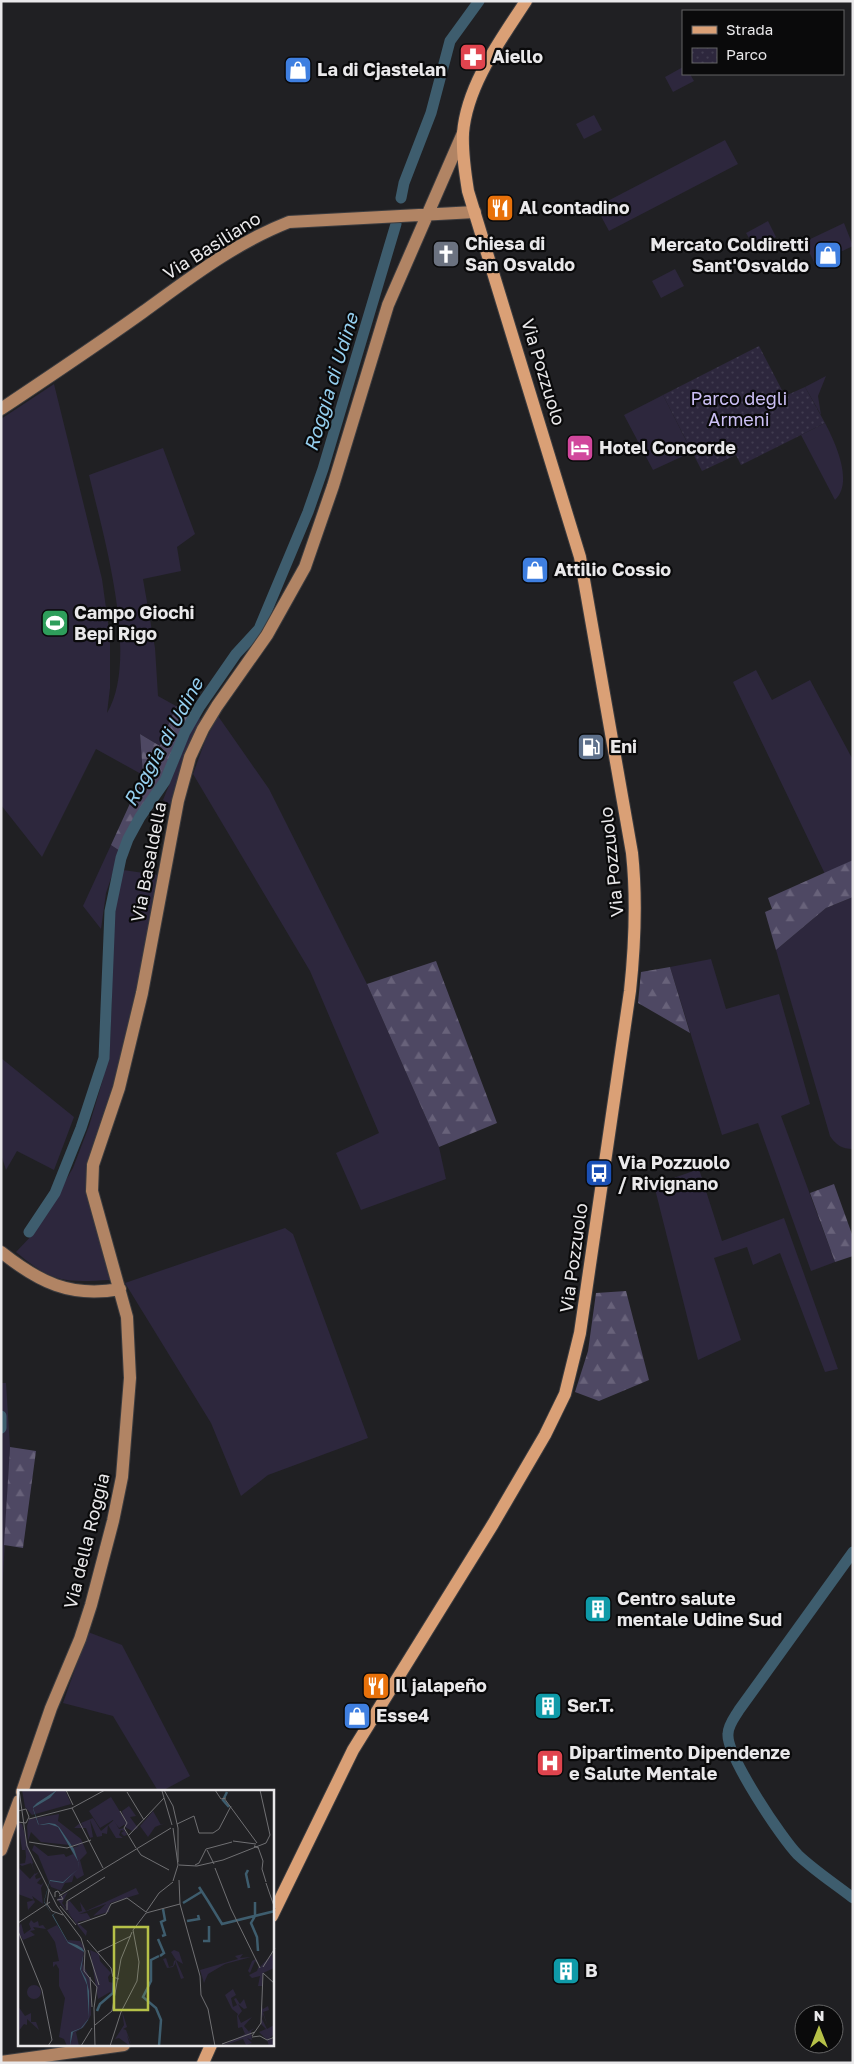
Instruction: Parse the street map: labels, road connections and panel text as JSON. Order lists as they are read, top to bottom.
{
  "streets": {
    "main road": ["Via Pozzuolo"],
    "street": ["Via Basiliano", "Via Basaldella", "Via della Roggia"]
  },
  "crossings": [
    ["Via Basiliano", "Via Pozzuolo"],
    ["Via Basiliano", "Via Basaldella"],
    ["Via Pozzuolo", "Via Basaldella"],
    ["Via Basaldella", "Via della Roggia"]
  ],
  "water": ["Roggia di Udine"],
  "parks": ["Parco degli Armeni"],
  "places": {
    "pharmacy": ["Aiello"],
    "shop": [
      "La di Cjastelan",
      "Mercato Coldiretti Sant'Osvaldo",
      "Attilio Cossio",
      "Esse4"
    ],
    "restaurant": ["Al contadino", "Il jalapeño"],
    "church": ["Chiesa di San Osvaldo"],
    "hotel": ["Hotel Concorde"],
    "sports": ["Campo Giochi Bepi Rigo"],
    "fuel station": ["Eni"],
    "bus stop": ["Via Pozzuolo / Rivignano"],
    "building": ["Centro salute mentale Udine Sud", "Ser.T.", "B"],
    "hospital": ["Dipartimento Dipendenze e Salute Mentale"]
  },
  "legend": ["Strada", "Parco"],
  "north": "top"
}
